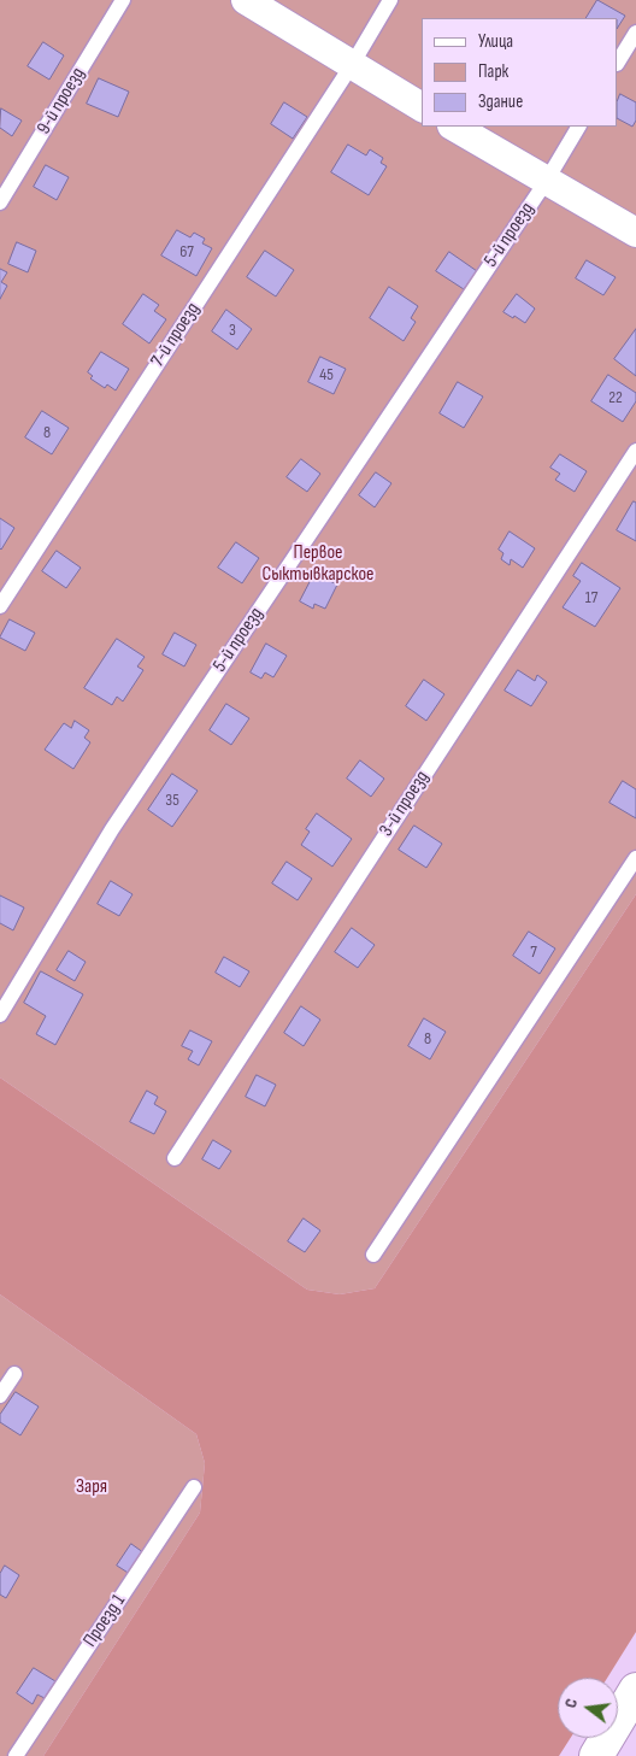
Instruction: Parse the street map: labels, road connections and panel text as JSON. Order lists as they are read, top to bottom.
{
  "streets": {
    "lane": [
      "9-й проезд",
      "5-й проезд",
      "7-й проезд",
      "3-й проезд",
      "Проезд 1"
    ]
  },
  "parks": ["Первое Сыктывкарское", "Заря"],
  "house_numbers": [
    "67",
    "3",
    "45",
    "22",
    "8",
    "17",
    "35",
    "7",
    "8"
  ],
  "legend": ["Улица", "Парк", "Здание"],
  "north": "left"
}
